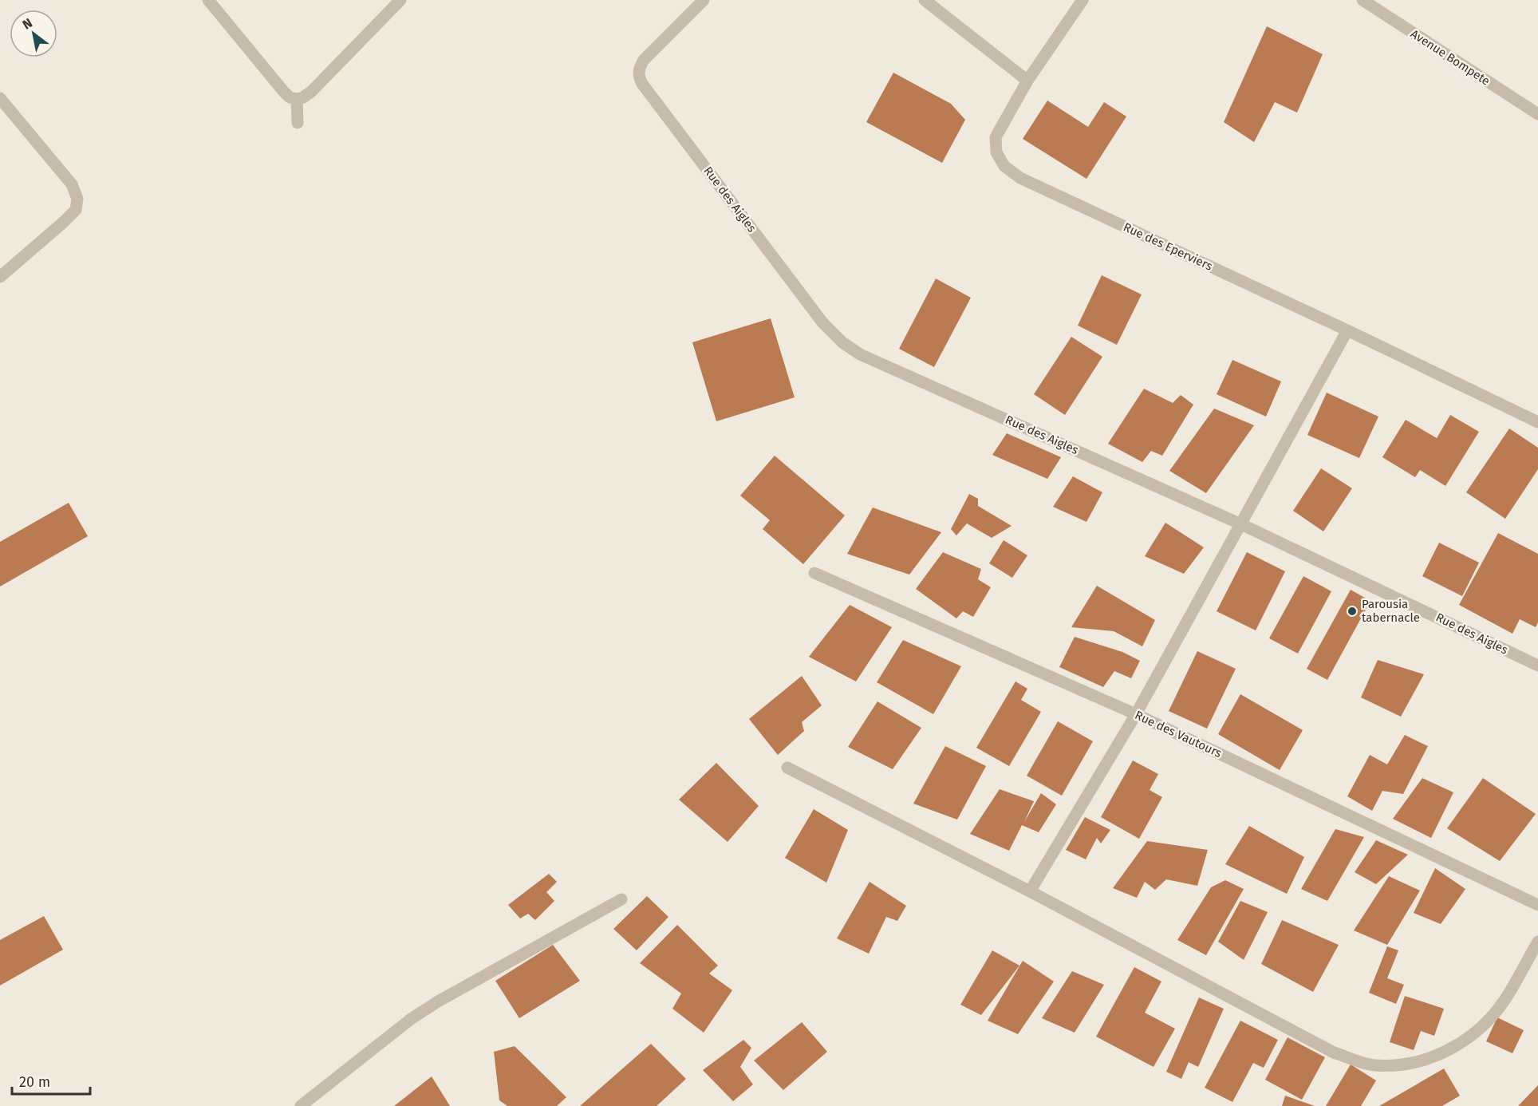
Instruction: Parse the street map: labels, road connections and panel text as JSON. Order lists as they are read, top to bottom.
{
  "streets": {
    "street": [
      "Avenue Bompete",
      "Rue des Aigles",
      "Rue des Eperviers",
      "Rue des Vautours"
    ]
  },
  "places": ["Parousia tabernacle"],
  "scale_bar": "20 m",
  "north": "top left"
}
